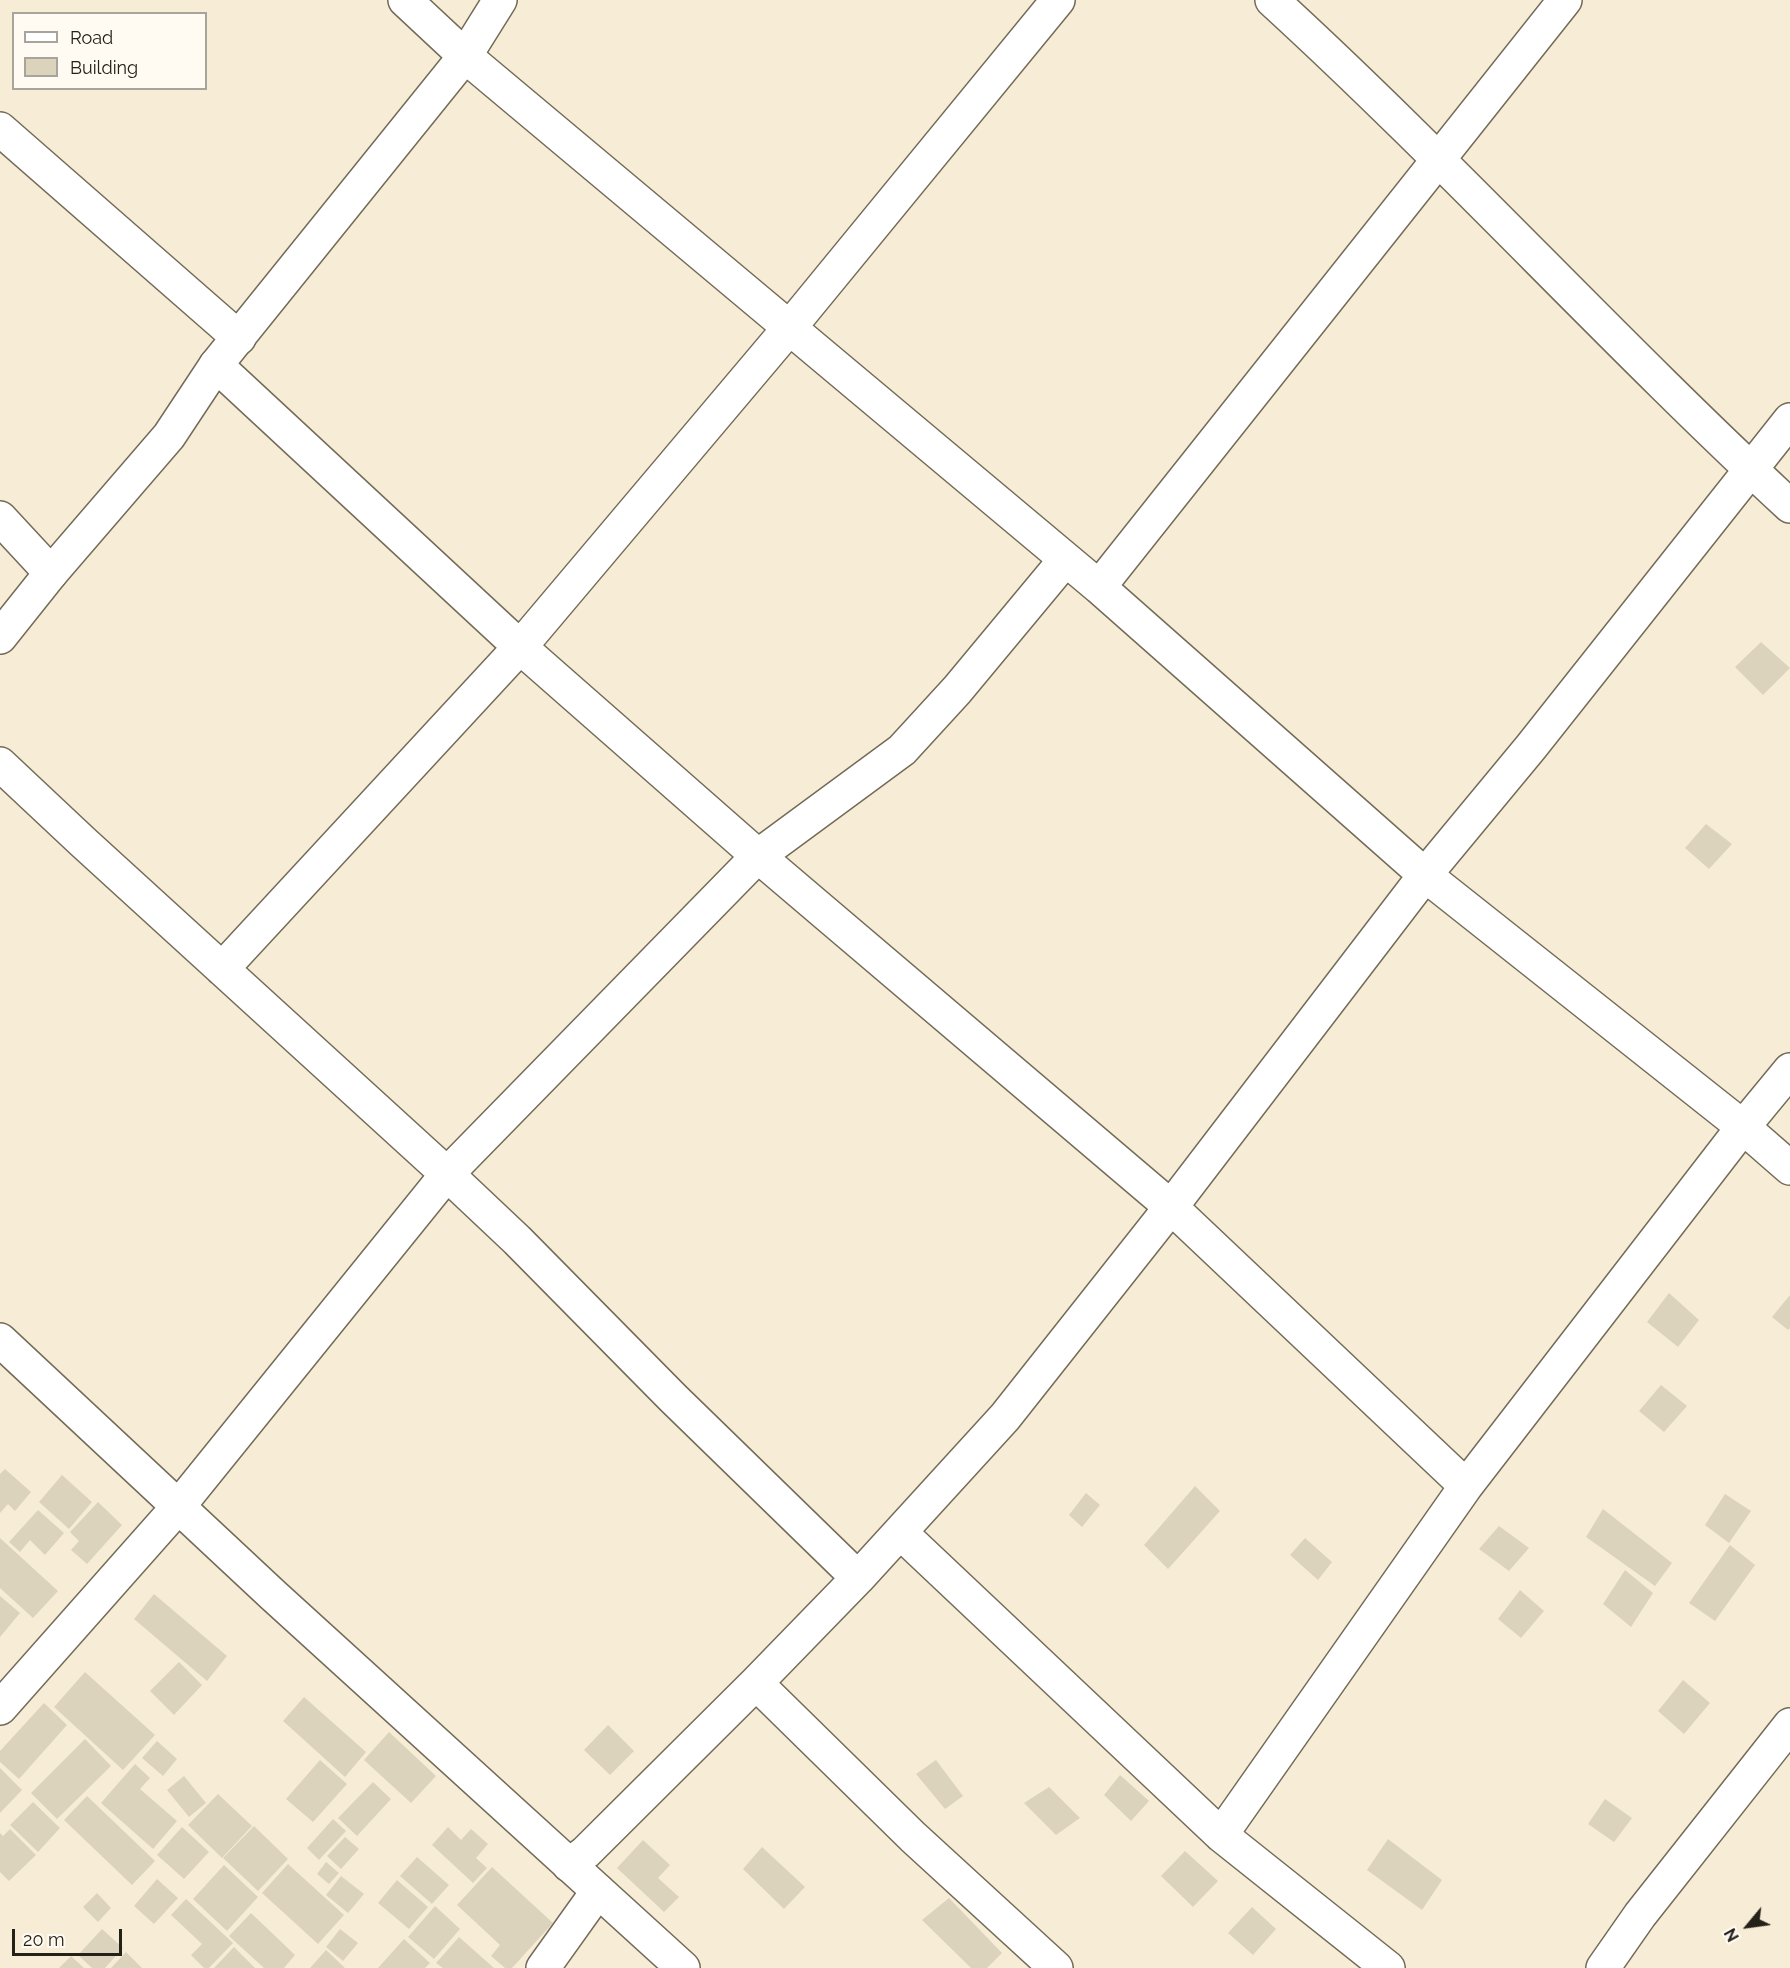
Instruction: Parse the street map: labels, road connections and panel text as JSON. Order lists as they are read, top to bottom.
{
  "legend": ["Road", "Building"],
  "scale_bar": "20 m",
  "north": "bottom left"
}
